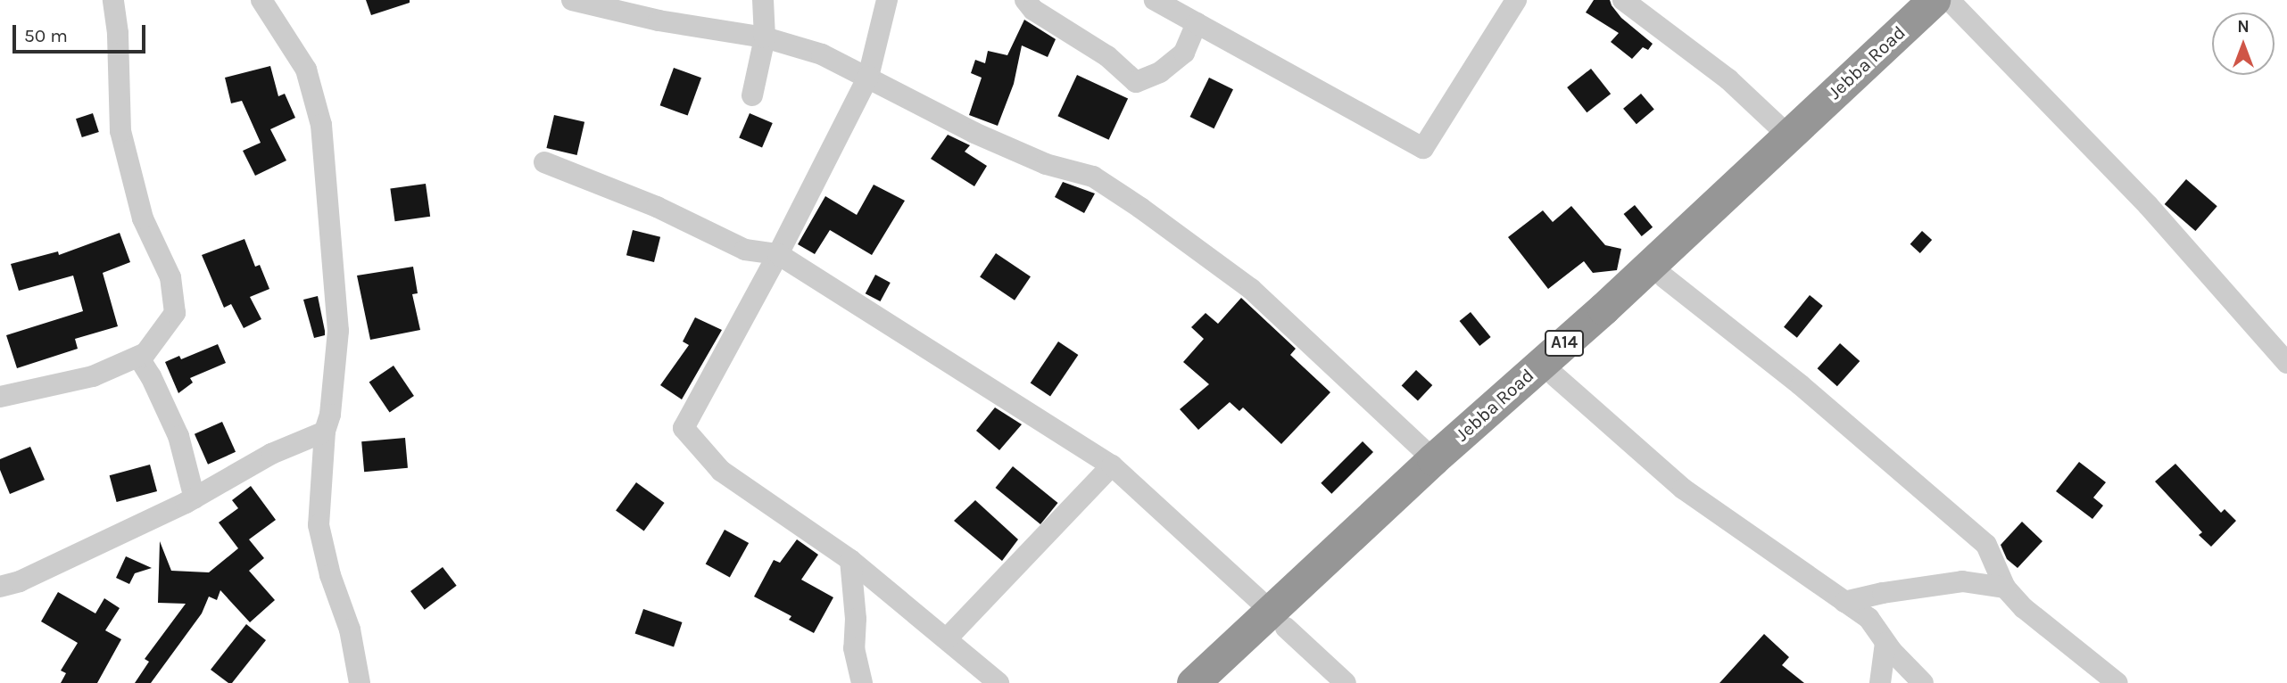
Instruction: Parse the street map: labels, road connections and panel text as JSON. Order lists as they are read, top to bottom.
{
  "streets": {
    "highway": ["Jebba Road", "A14"]
  },
  "scale_bar": "50 m",
  "north": "top"
}
